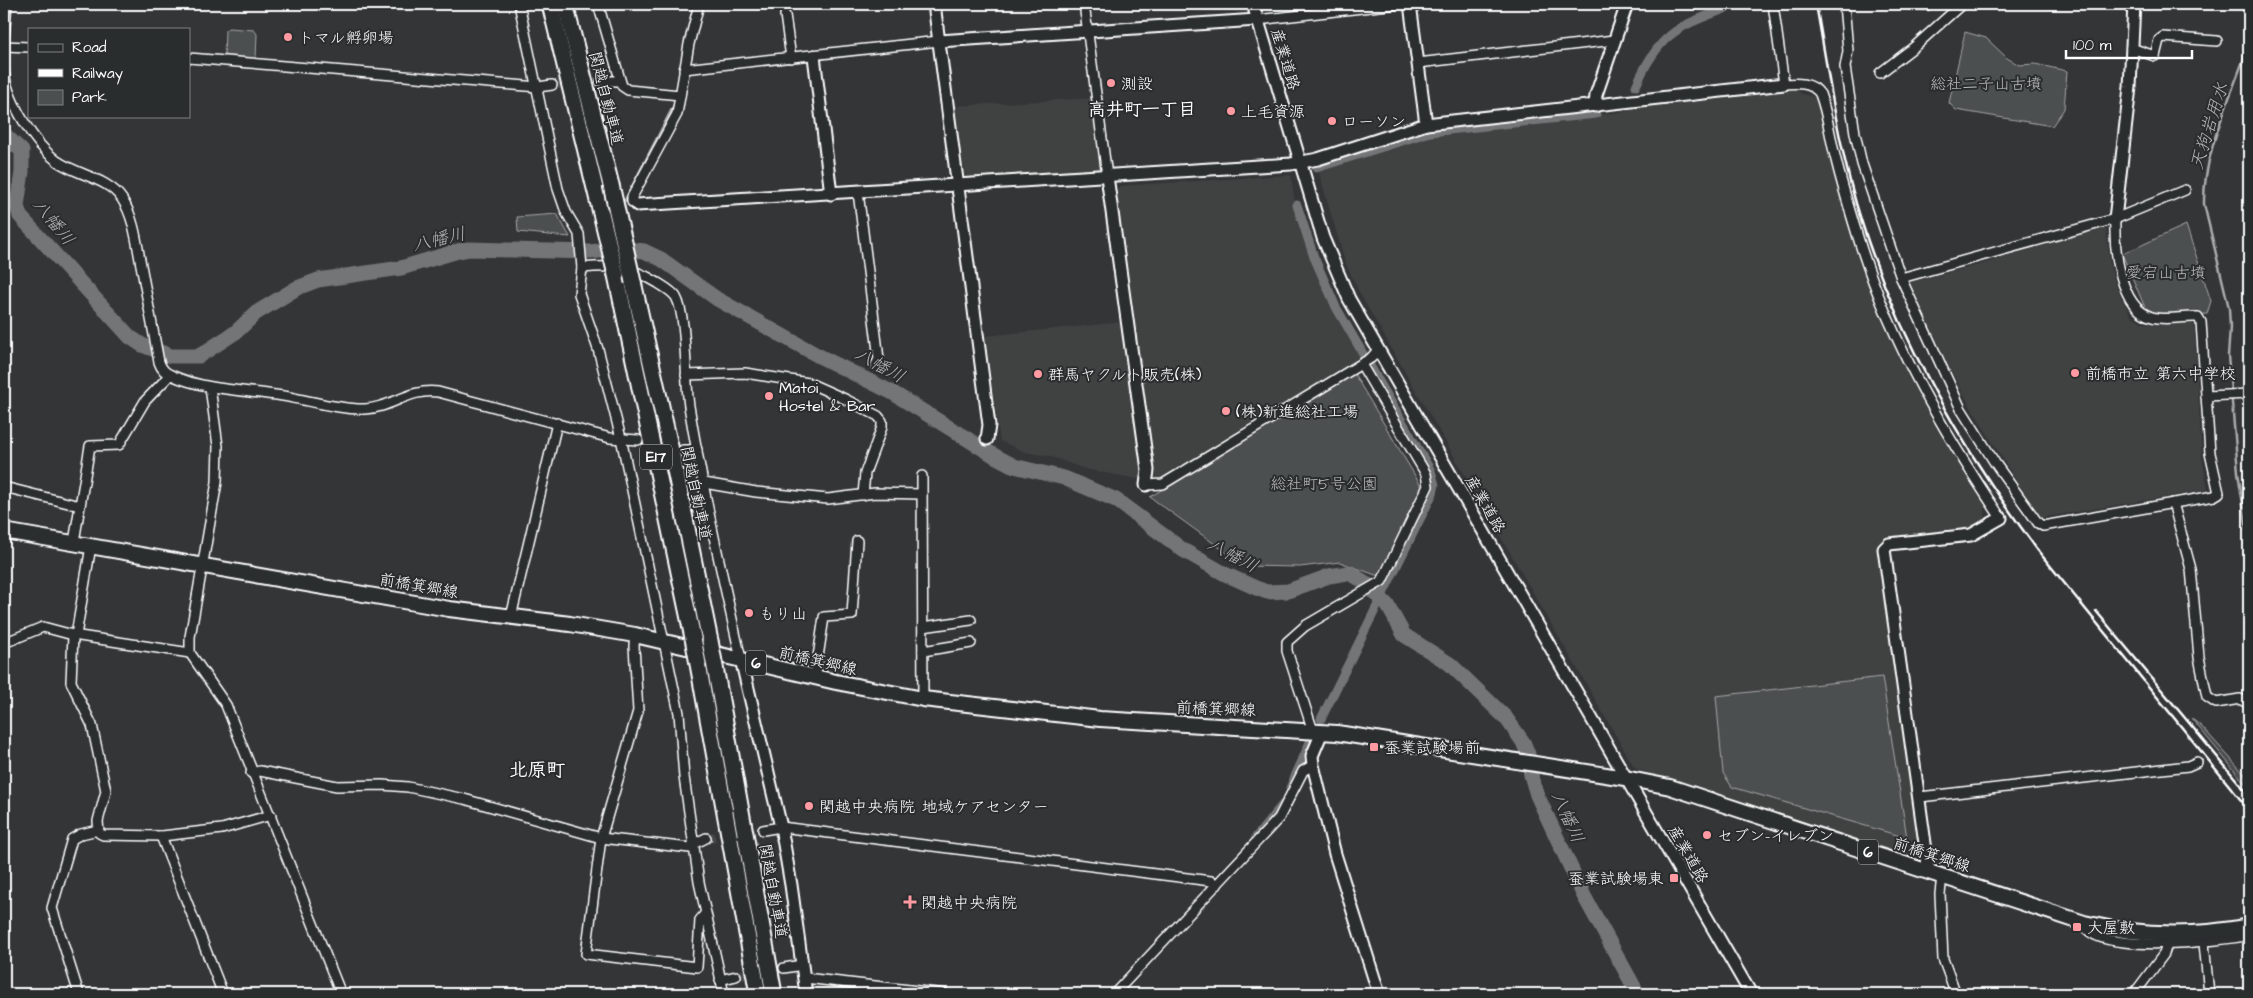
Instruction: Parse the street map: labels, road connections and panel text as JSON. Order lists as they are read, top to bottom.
{
  "streets": {
    "highway": ["関越自動車道", "E17"],
    "main road": ["前橋箕郷線", "6"],
    "street": ["産業道路"]
  },
  "crossings": [
    ["産業道路", "前橋箕郷線"]
  ],
  "districts": ["高井町一丁目", "北原町"],
  "water": ["天狗岩用水", "八幡川"],
  "parks": ["総社二子山古墳", "愛宕山古墳", "総社町5号公園"],
  "places": {
    "other": [
      "トマル孵卵場",
      "測設",
      "上毛資源",
      "ローソン",
      "前橋市立 第六中学校",
      "群馬ヤクルト販売(株)",
      "Matoi Hostel & Bar",
      "(株)新進総社工場",
      "もり山",
      "関越中央病院 地域ケアセンター",
      "セブン-イレブン"
    ],
    "transit": ["蚕業試験場前", "蚕業試験場東", "大屋敷"],
    "health": ["関越中央病院"]
  },
  "legend": ["Road", "Railway", "Park"],
  "scale_bar": "100 m"
}
